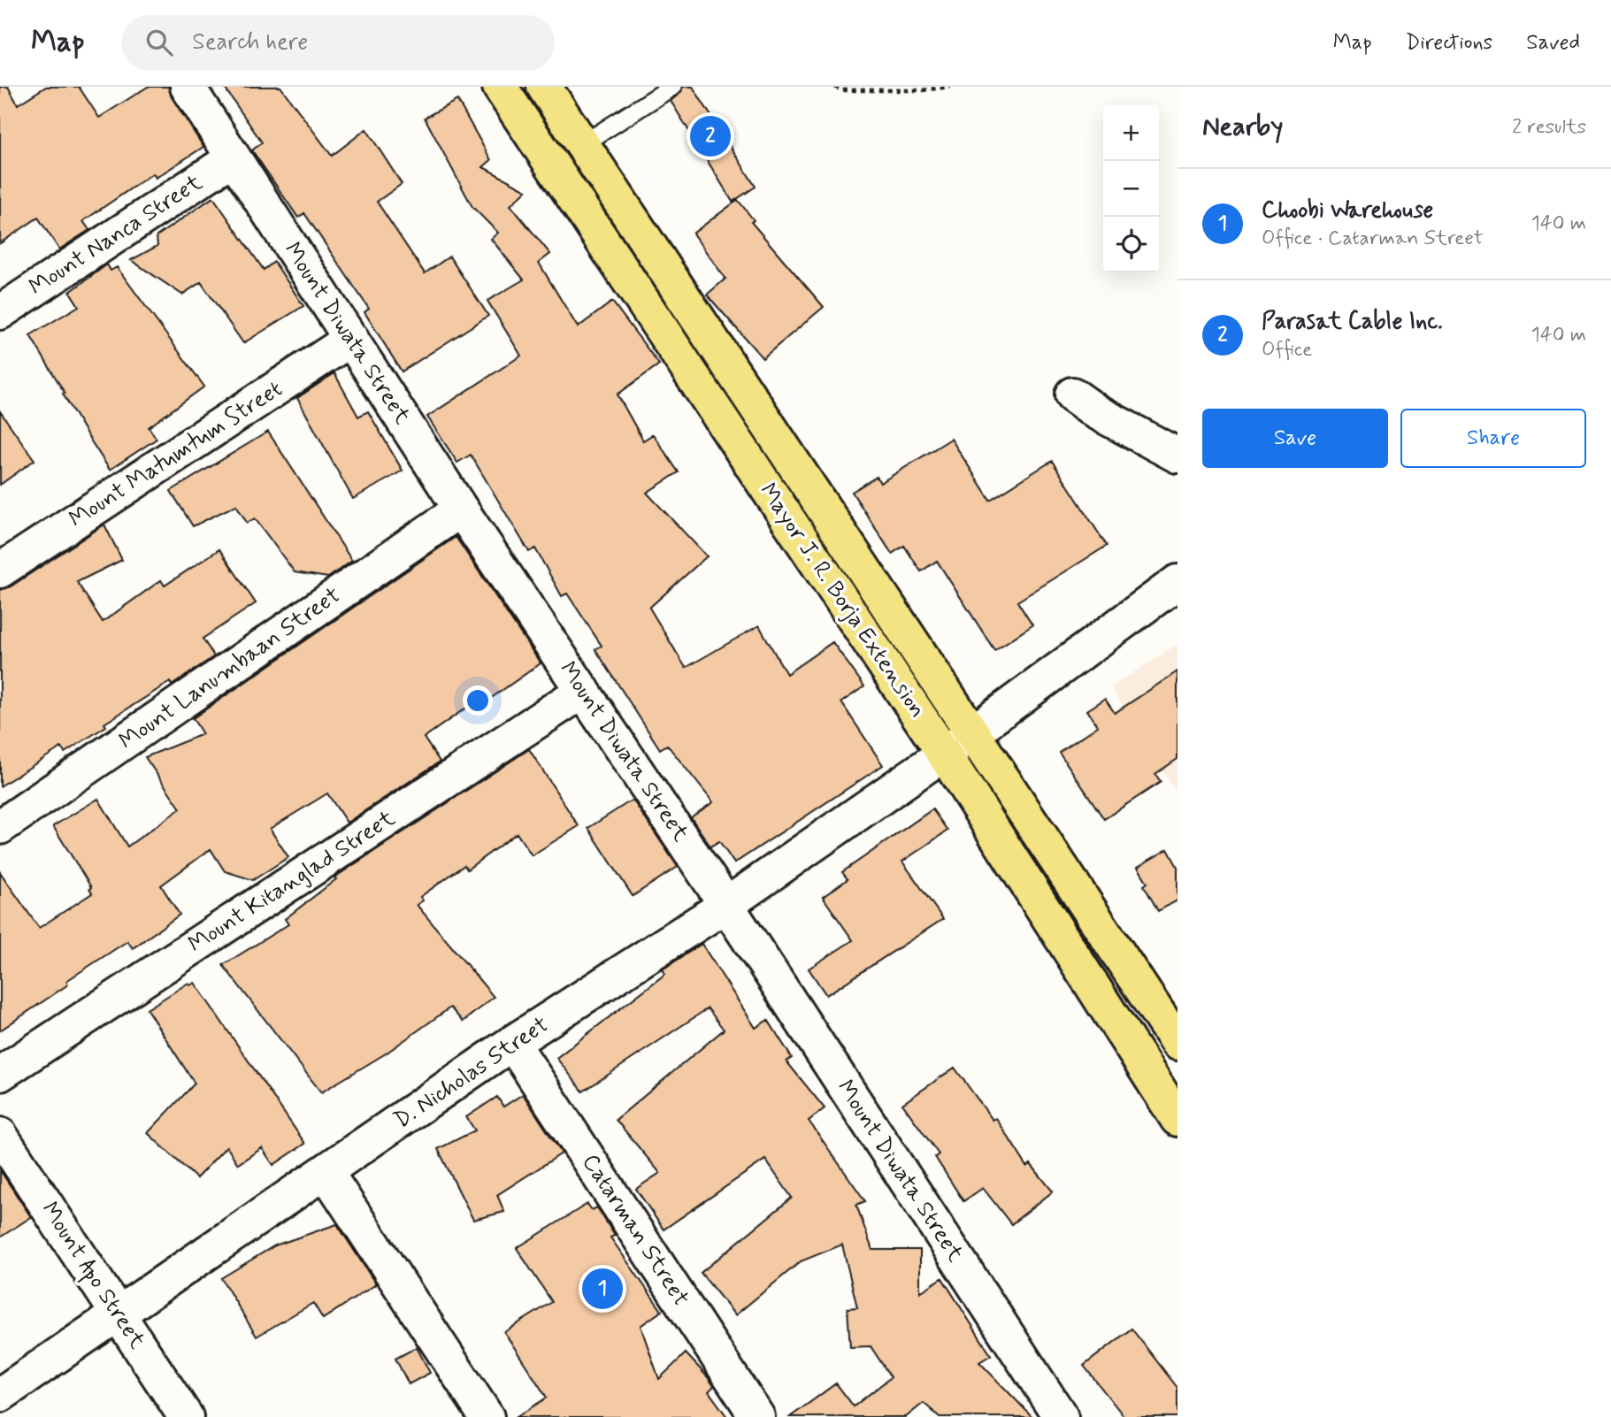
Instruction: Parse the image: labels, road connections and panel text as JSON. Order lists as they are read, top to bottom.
{
  "streets": {
    "main road": ["Mayor J. R. Borja Extension"],
    "street": [
      "Mount Nanca Street",
      "Mount Diwata Street",
      "Mount Matumtum Street",
      "Mount Lanumbaan Street",
      "Mount Kitanglad Street",
      "D. Nicholas Street",
      "Catarman Street",
      "Mount Apo Street"
    ]
  },
  "crossings": [
    ["Mount Nanca Street", "Mount Diwata Street"],
    ["Mount Diwata Street", "Mount Matumtum Street"],
    ["Mount Diwata Street", "Mount Lanumbaan Street"],
    ["Mount Diwata Street", "Mount Kitanglad Street"],
    ["Mount Diwata Street", "D. Nicholas Street"],
    ["Mayor J. R. Borja Extension", "D. Nicholas Street"],
    ["D. Nicholas Street", "Catarman Street"],
    ["D. Nicholas Street", "Mount Apo Street"]
  ],
  "page": {
    "header": "Map",
    "search": "Search here",
    "nav": ["Map", "Directions", "Saved"],
    "heading": ["Nearby", "2 results"],
    "map_buttons": ["+", "−"],
    "pins": ["2", "1"],
    "list": [
      {
        "mark": "1",
        "name": "Choobi Warehouse",
        "note": "Office · Catarman Street",
        "value": "140 m"
      },
      {
        "mark": "2",
        "name": "Parasat Cable Inc.",
        "note": "Office",
        "value": "140 m"
      }
    ],
    "buttons": ["Save", "Share"]
  }
}
